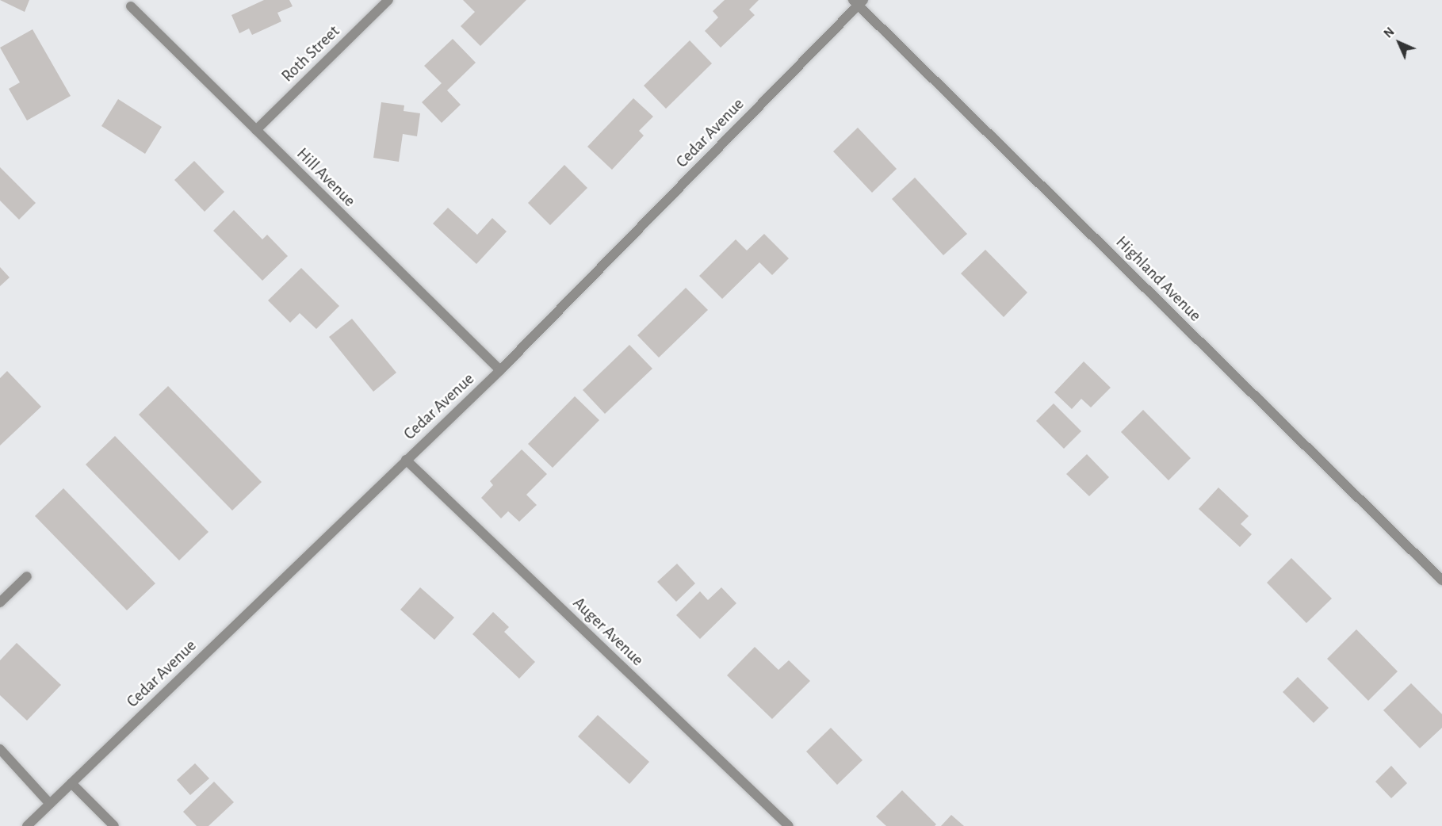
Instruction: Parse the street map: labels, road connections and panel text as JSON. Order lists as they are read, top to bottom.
{
  "streets": {
    "street": [
      "Roth Street",
      "Cedar Avenue",
      "Hill Avenue",
      "Highland Avenue",
      "Auger Avenue"
    ]
  },
  "crossings": [
    ["Roth Street", "Hill Avenue"],
    ["Cedar Avenue", "Hill Avenue"],
    ["Cedar Avenue", "Highland Avenue"],
    ["Cedar Avenue", "Auger Avenue"]
  ],
  "north": "top left"
}
